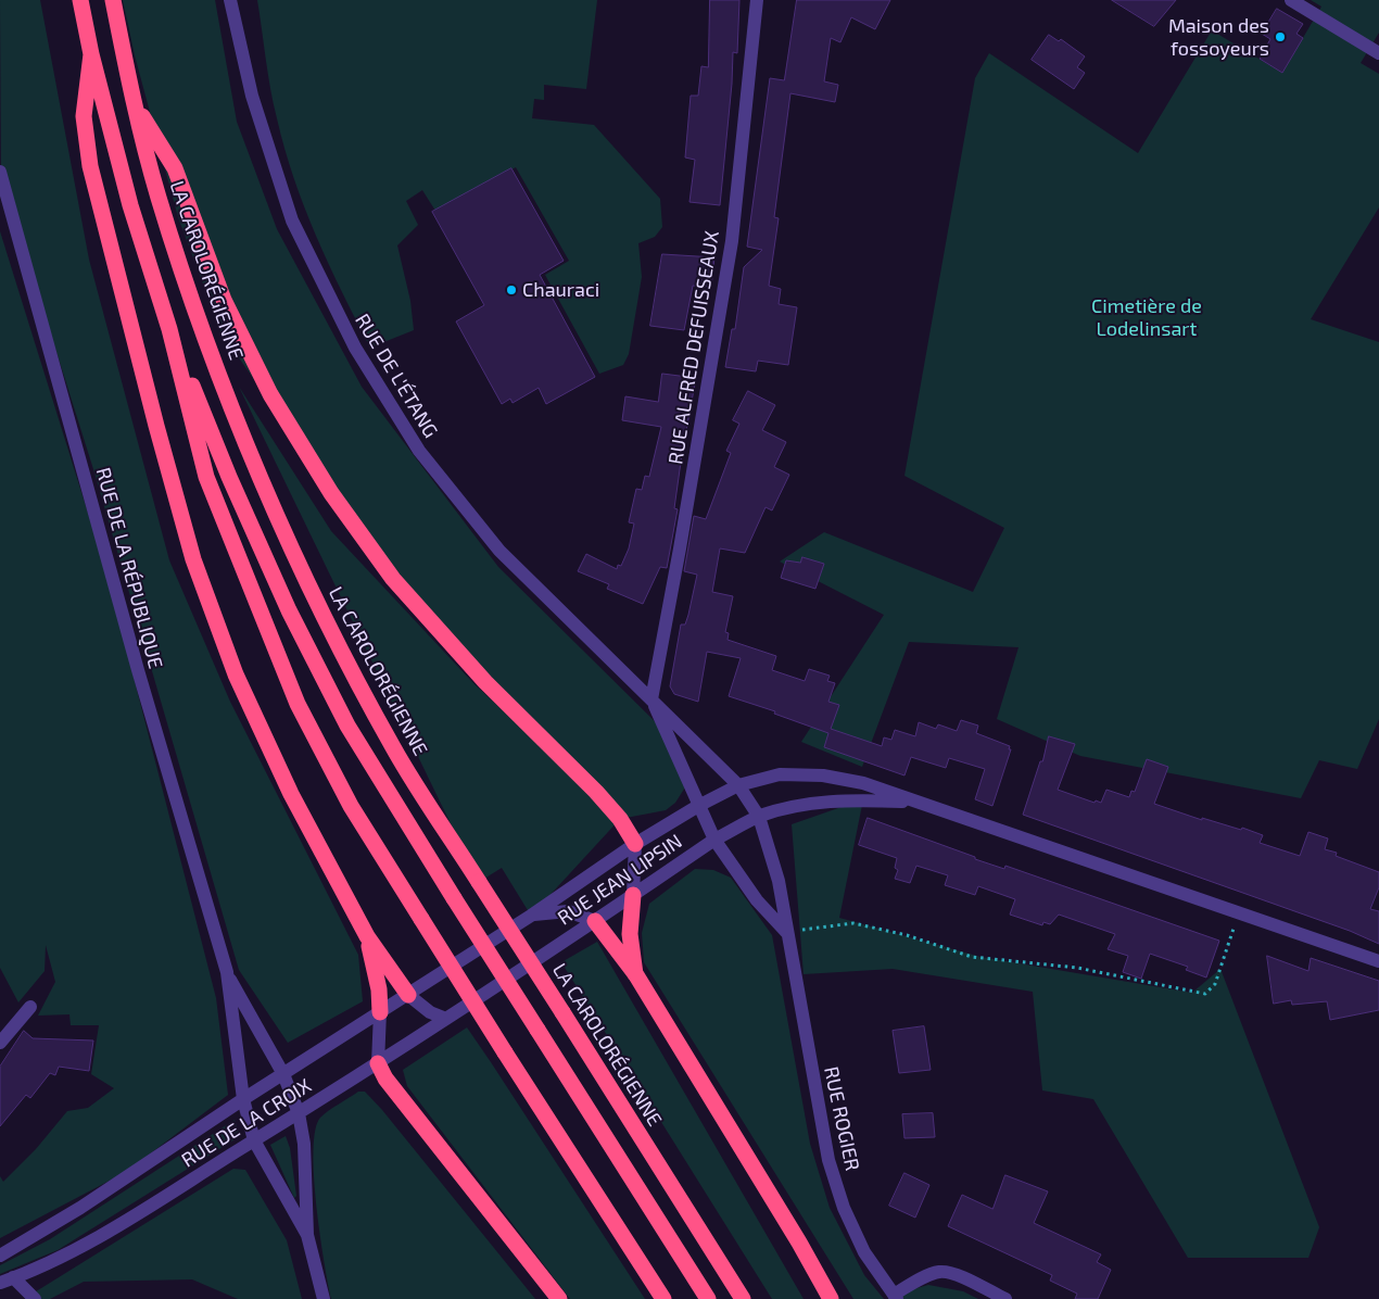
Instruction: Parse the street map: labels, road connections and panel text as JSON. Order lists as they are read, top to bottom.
{
  "streets": {
    "highway": ["LA CAROLORÉGIENNE"],
    "street": [
      "RUE ALFRED DEFUISSEAUX",
      "RUE DE L'ÉTANG",
      "RUE DE LA RÉPUBLIQUE",
      "RUE JEAN LIPSIN",
      "RUE ROGIER",
      "RUE DE LA CROIX"
    ]
  },
  "crossings": [
    ["RUE ALFRED DEFUISSEAUX", "RUE DE L'ÉTANG"],
    ["RUE DE L'ÉTANG", "RUE JEAN LIPSIN"],
    ["RUE DE L'ÉTANG", "RUE ROGIER"],
    ["RUE DE LA RÉPUBLIQUE", "RUE DE LA CROIX"],
    ["RUE JEAN LIPSIN", "RUE ROGIER"],
    ["RUE JEAN LIPSIN", "RUE DE LA CROIX"]
  ],
  "parks": ["Cimetière de Lodelinsart"],
  "places": ["Maison des fossoyeurs", "Chauraci"]
}
